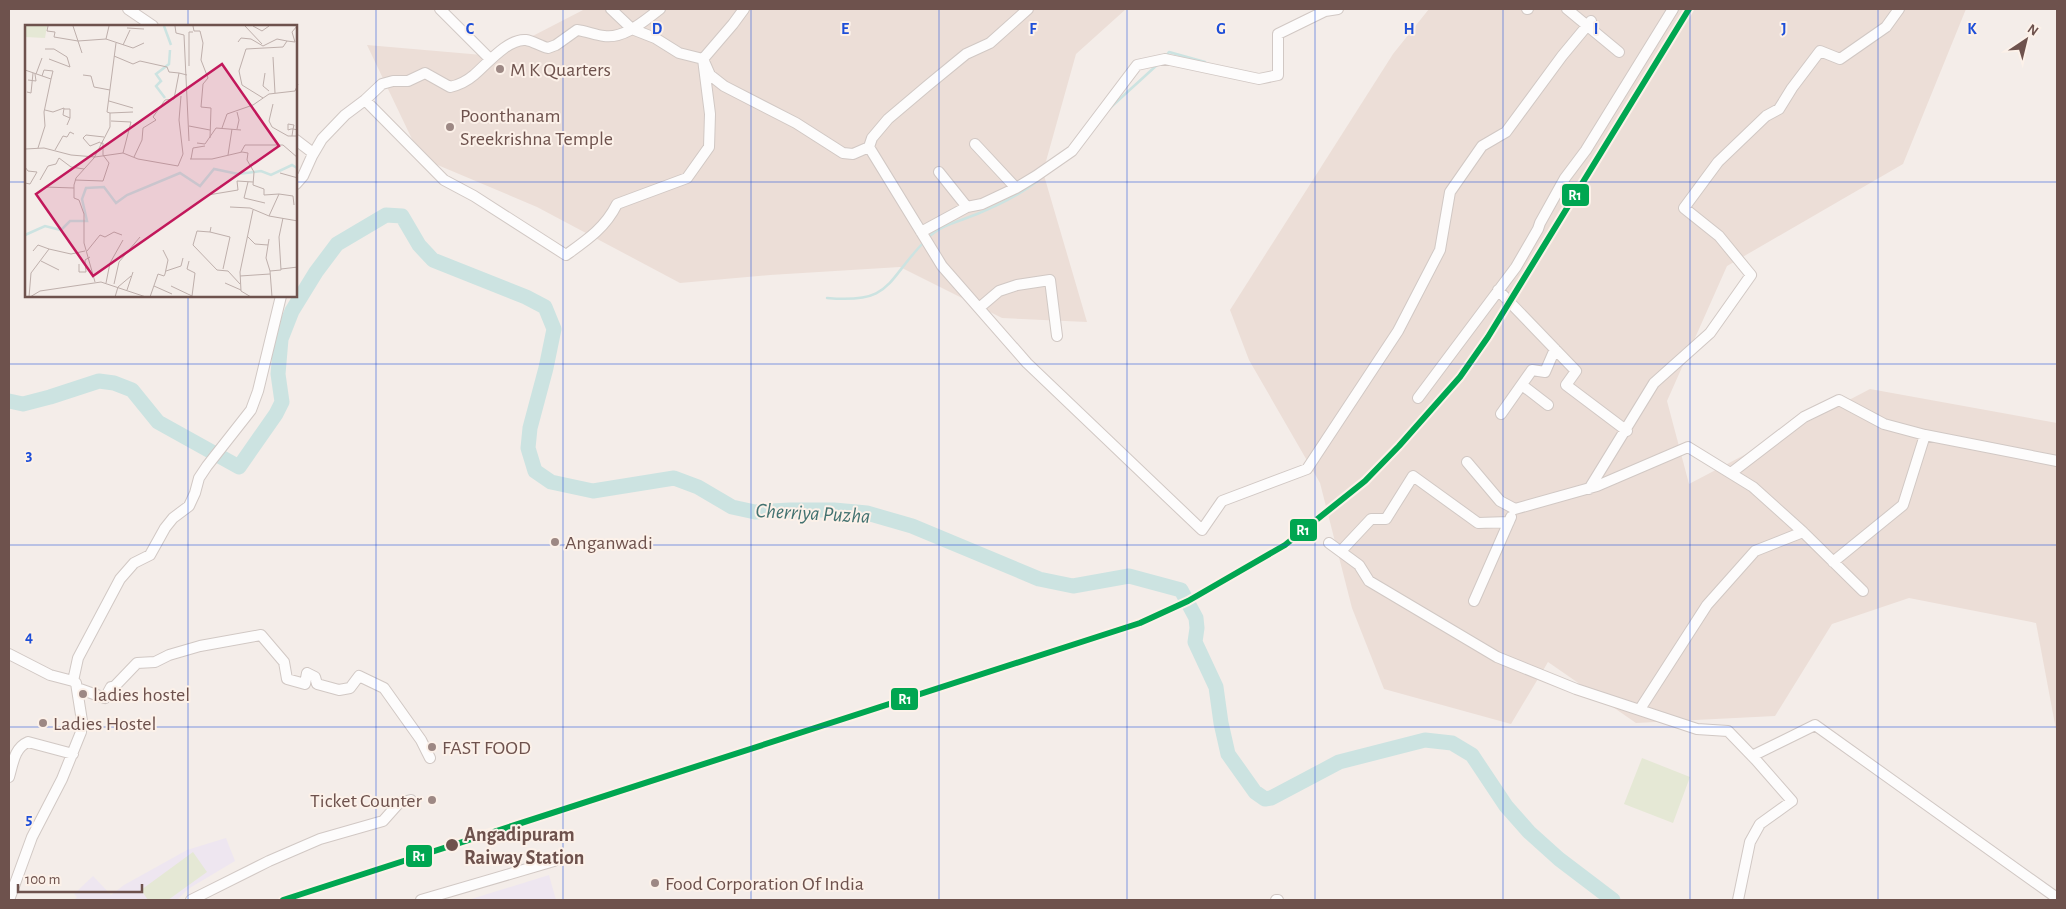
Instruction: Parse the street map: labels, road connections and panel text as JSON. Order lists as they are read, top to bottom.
{
  "water": ["Cherriya Puzha"],
  "places": [
    "M K Quarters",
    "Poonthanam Sreekrishna Temple",
    "Anganwadi",
    "ladies hostel",
    "Ladies Hostel",
    "FAST FOOD",
    "Ticket Counter",
    "Angadipuram Raiway Station",
    "Food Corporation Of India"
  ],
  "lines": ["transit line R1"],
  "scale_bar": "100 m",
  "north": "top right",
  "grid": {
    "columns": [
      "C",
      "D",
      "E",
      "F",
      "G",
      "H",
      "I",
      "J",
      "K"
    ],
    "rows": ["3", "4", "5"]
  }
}
